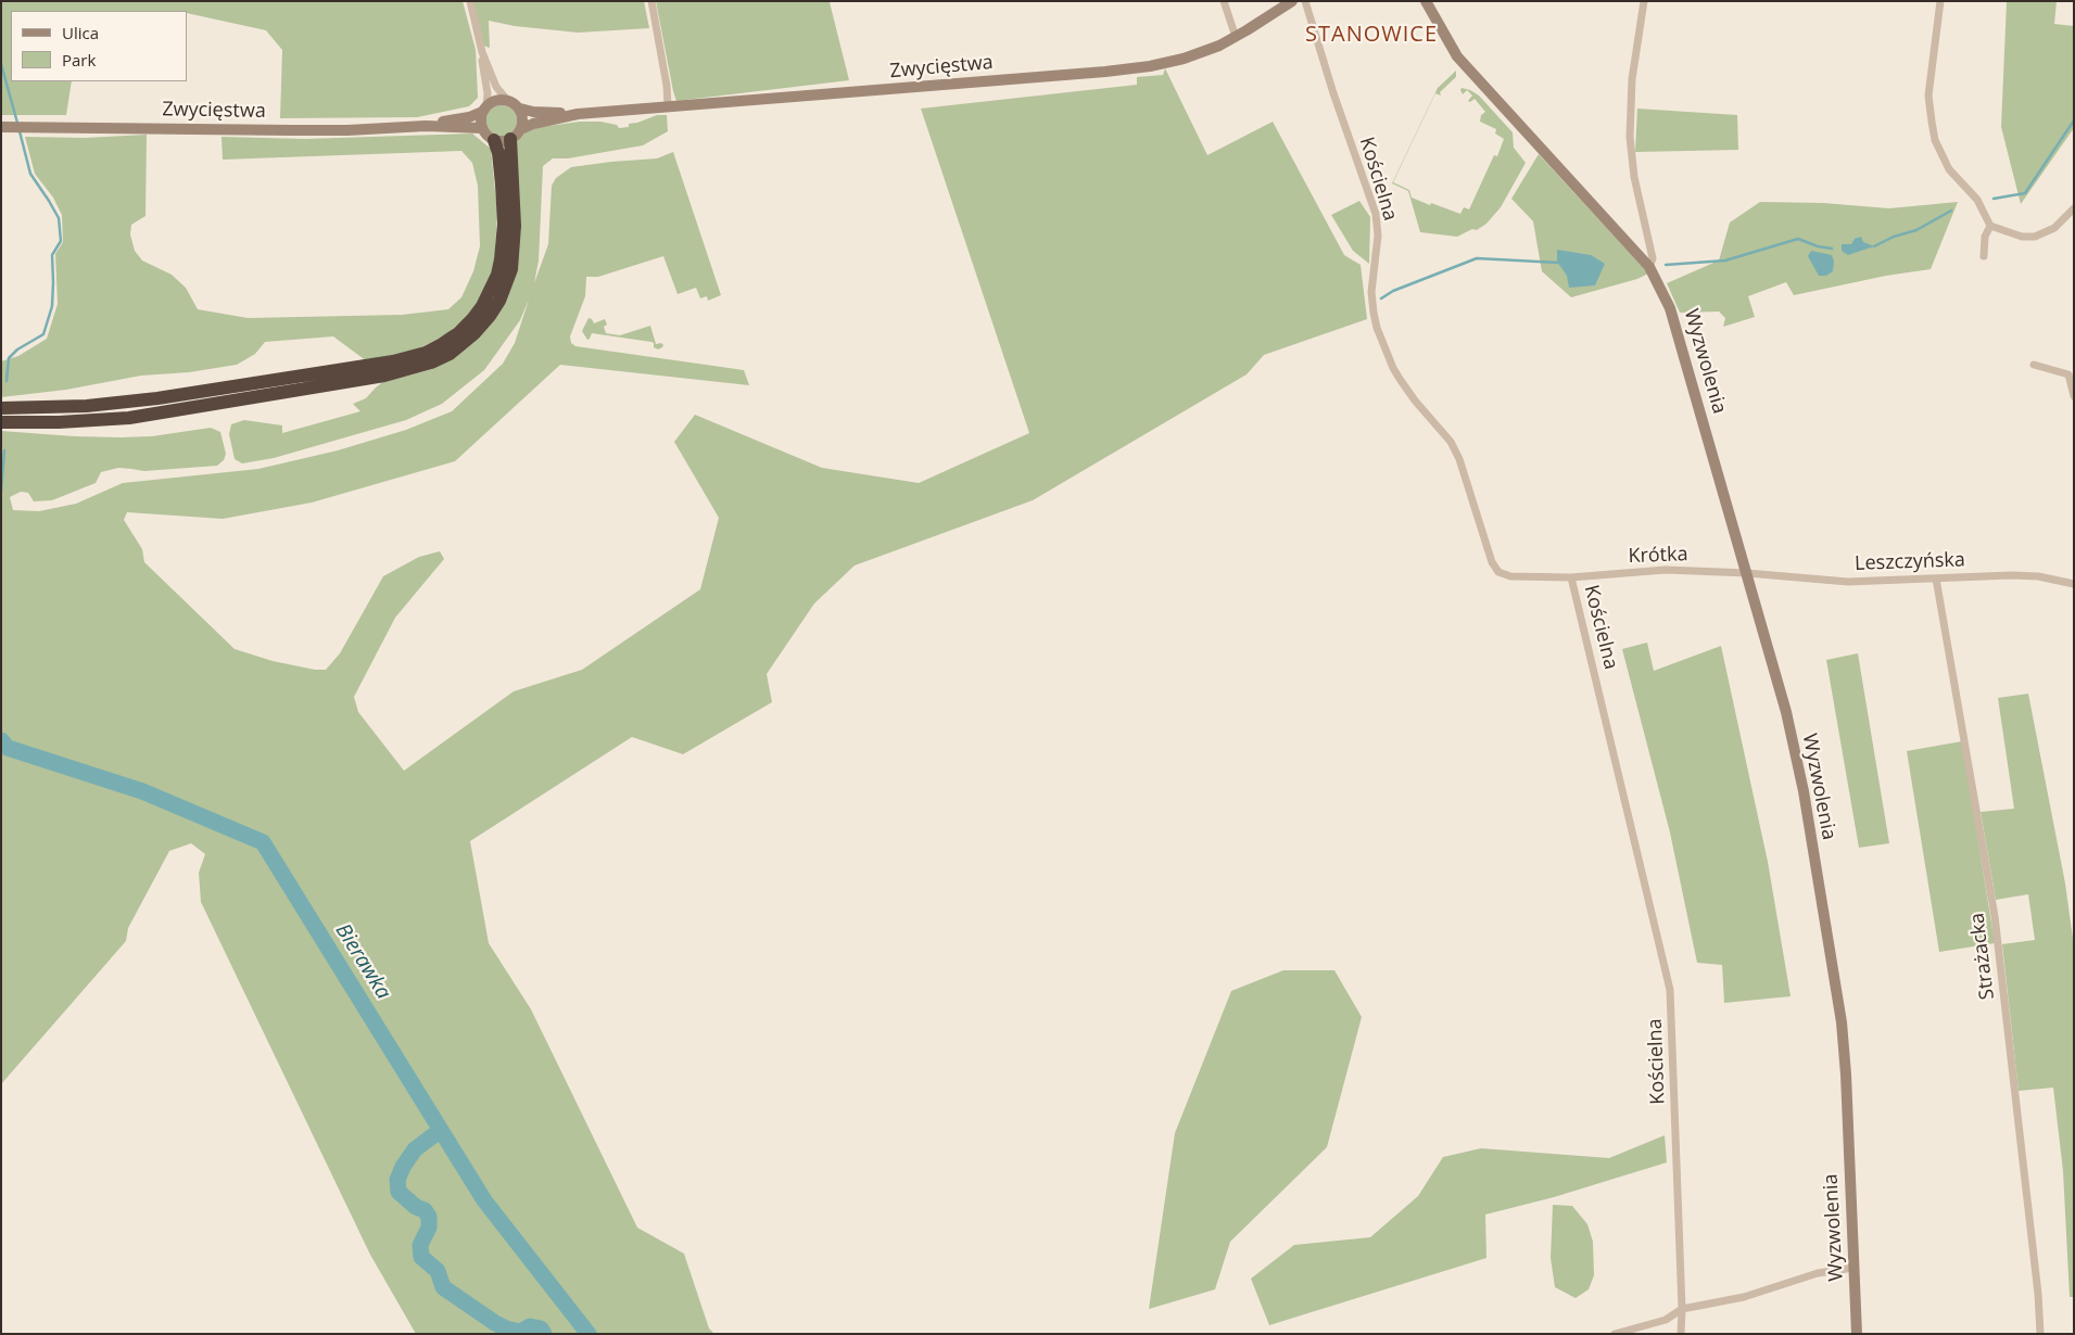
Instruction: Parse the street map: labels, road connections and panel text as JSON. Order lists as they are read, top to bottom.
{
  "streets": {
    "main road": ["Zwycięstwa", "Wyzwolenia"],
    "street": [
      "Kościelna",
      "Krótka",
      "Leszczyńska",
      "Strażacka"
    ]
  },
  "crossings": [
    ["Kościelna", "Krótka"],
    ["Wyzwolenia", "Krótka"],
    ["Wyzwolenia", "Leszczyńska"],
    ["Krótka", "Leszczyńska"],
    ["Leszczyńska", "Strażacka"]
  ],
  "districts": ["STANOWICE"],
  "water": ["Bierawka"],
  "legend": ["Ulica", "Park"]
}
